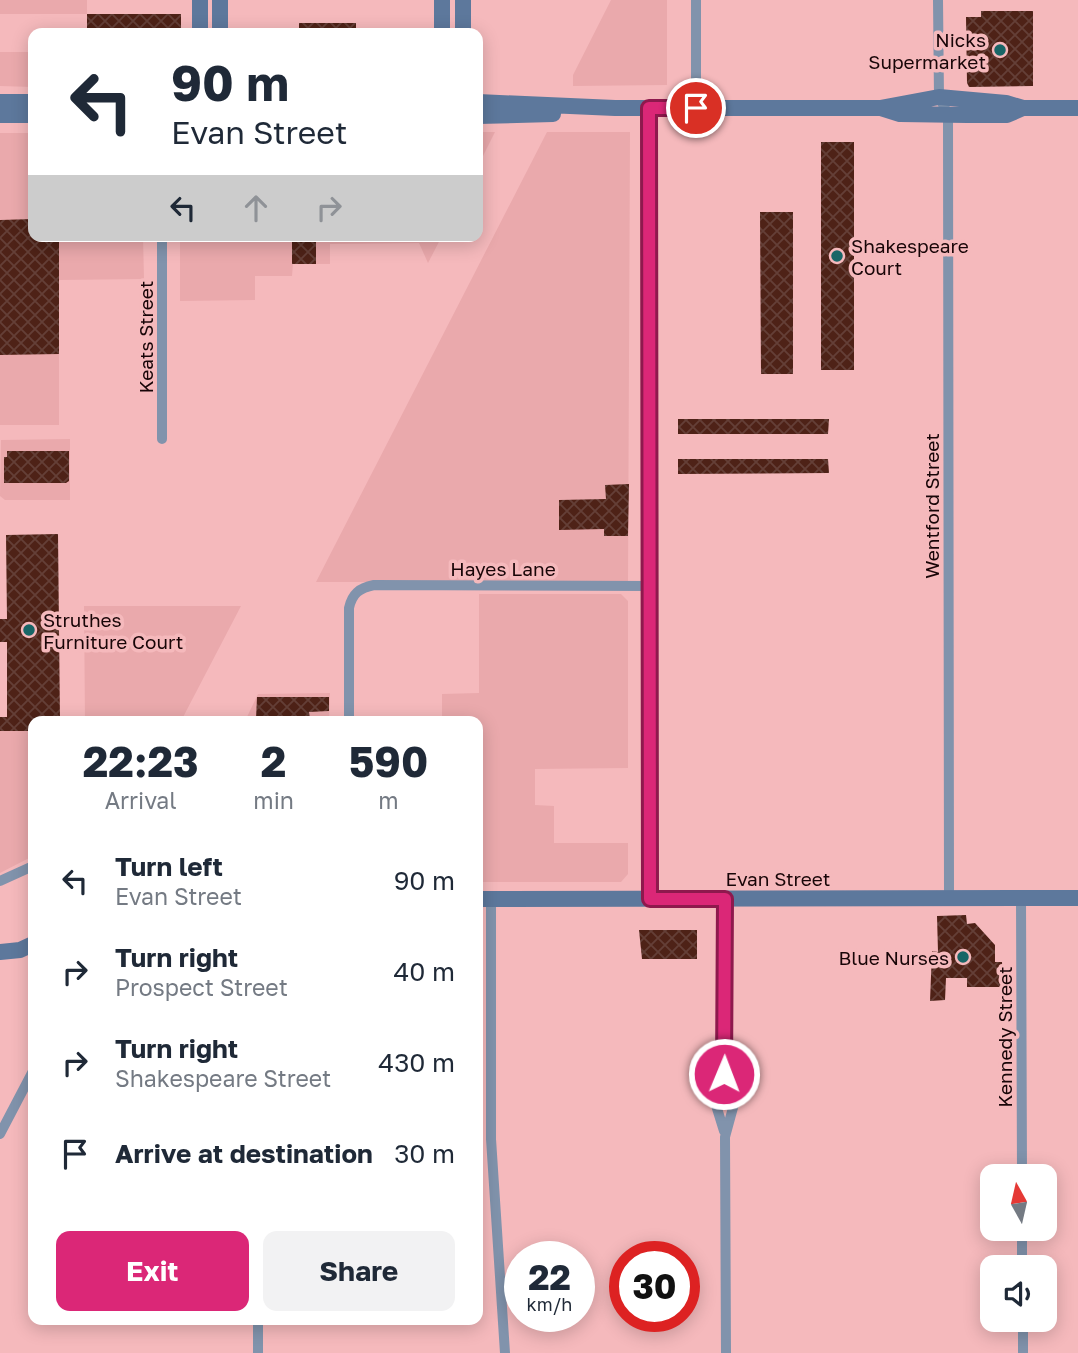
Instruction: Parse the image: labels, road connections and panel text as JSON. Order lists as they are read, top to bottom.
{
  "streets": {
    "street": [
      "Keats Street",
      "Wentford Street",
      "Hayes Lane",
      "Evan Street",
      "Kennedy Street"
    ]
  },
  "crossings": [
    ["Wentford Street", "Evan Street"],
    ["Evan Street", "Kennedy Street"]
  ],
  "places": [
    "Nicks Supermarket",
    "Shakespeare Court",
    "Struthes Furniture Court",
    "Blue Nurses"
  ],
  "north": "top",
  "page": {
    "turn": ["90 m", "Evan Street"],
    "eta": [
      "22:23",
      "Arrival",
      "2",
      "min",
      "590",
      "m"
    ],
    "list": [
      {
        "name": "Turn left",
        "note": "Evan Street",
        "value": "90 m"
      },
      {
        "name": "Turn right",
        "note": "Prospect Street",
        "value": "40 m"
      },
      {
        "name": "Turn right",
        "note": "Shakespeare Street",
        "value": "430 m"
      },
      {
        "name": "Arrive at destination",
        "value": "30 m"
      }
    ],
    "buttons": ["Exit", "Share"],
    "speed": "22 km/h",
    "limit": "30"
  }
}
